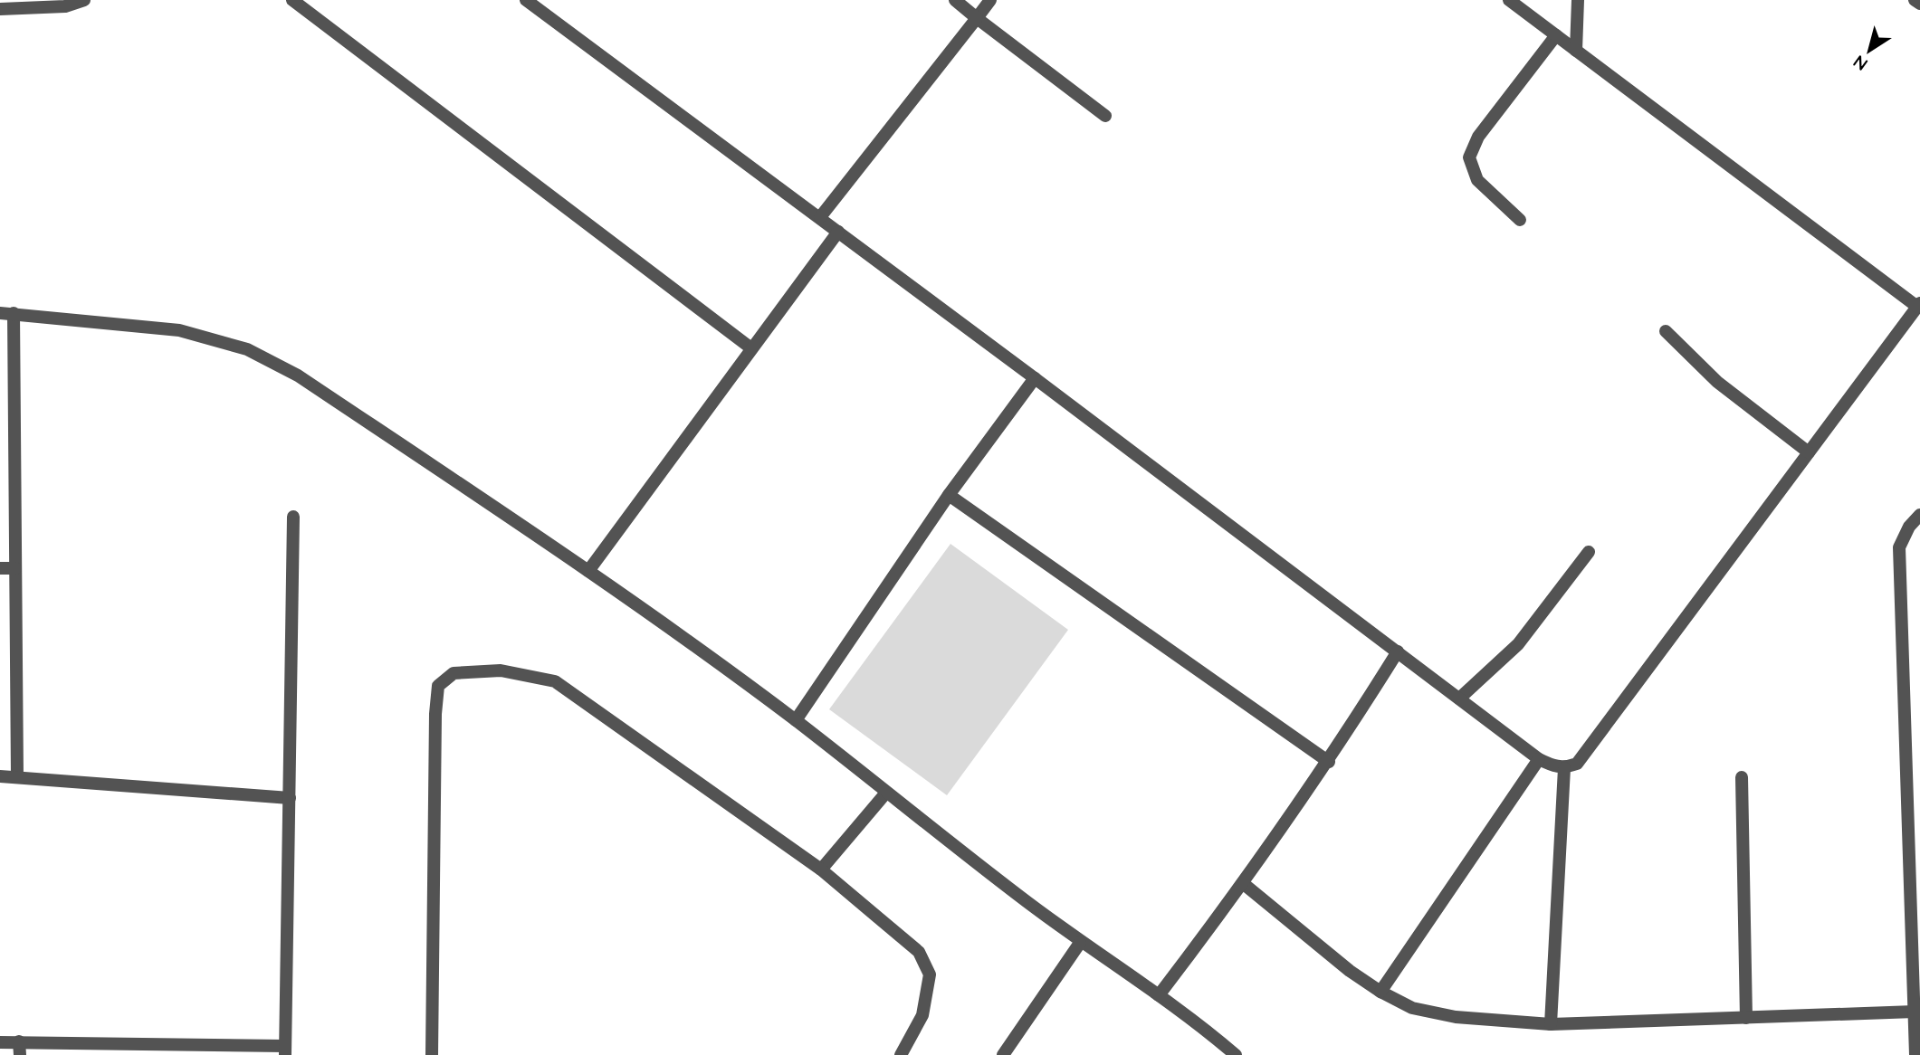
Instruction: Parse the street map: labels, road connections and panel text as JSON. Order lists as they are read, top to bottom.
{
  "north": "bottom left"
}
